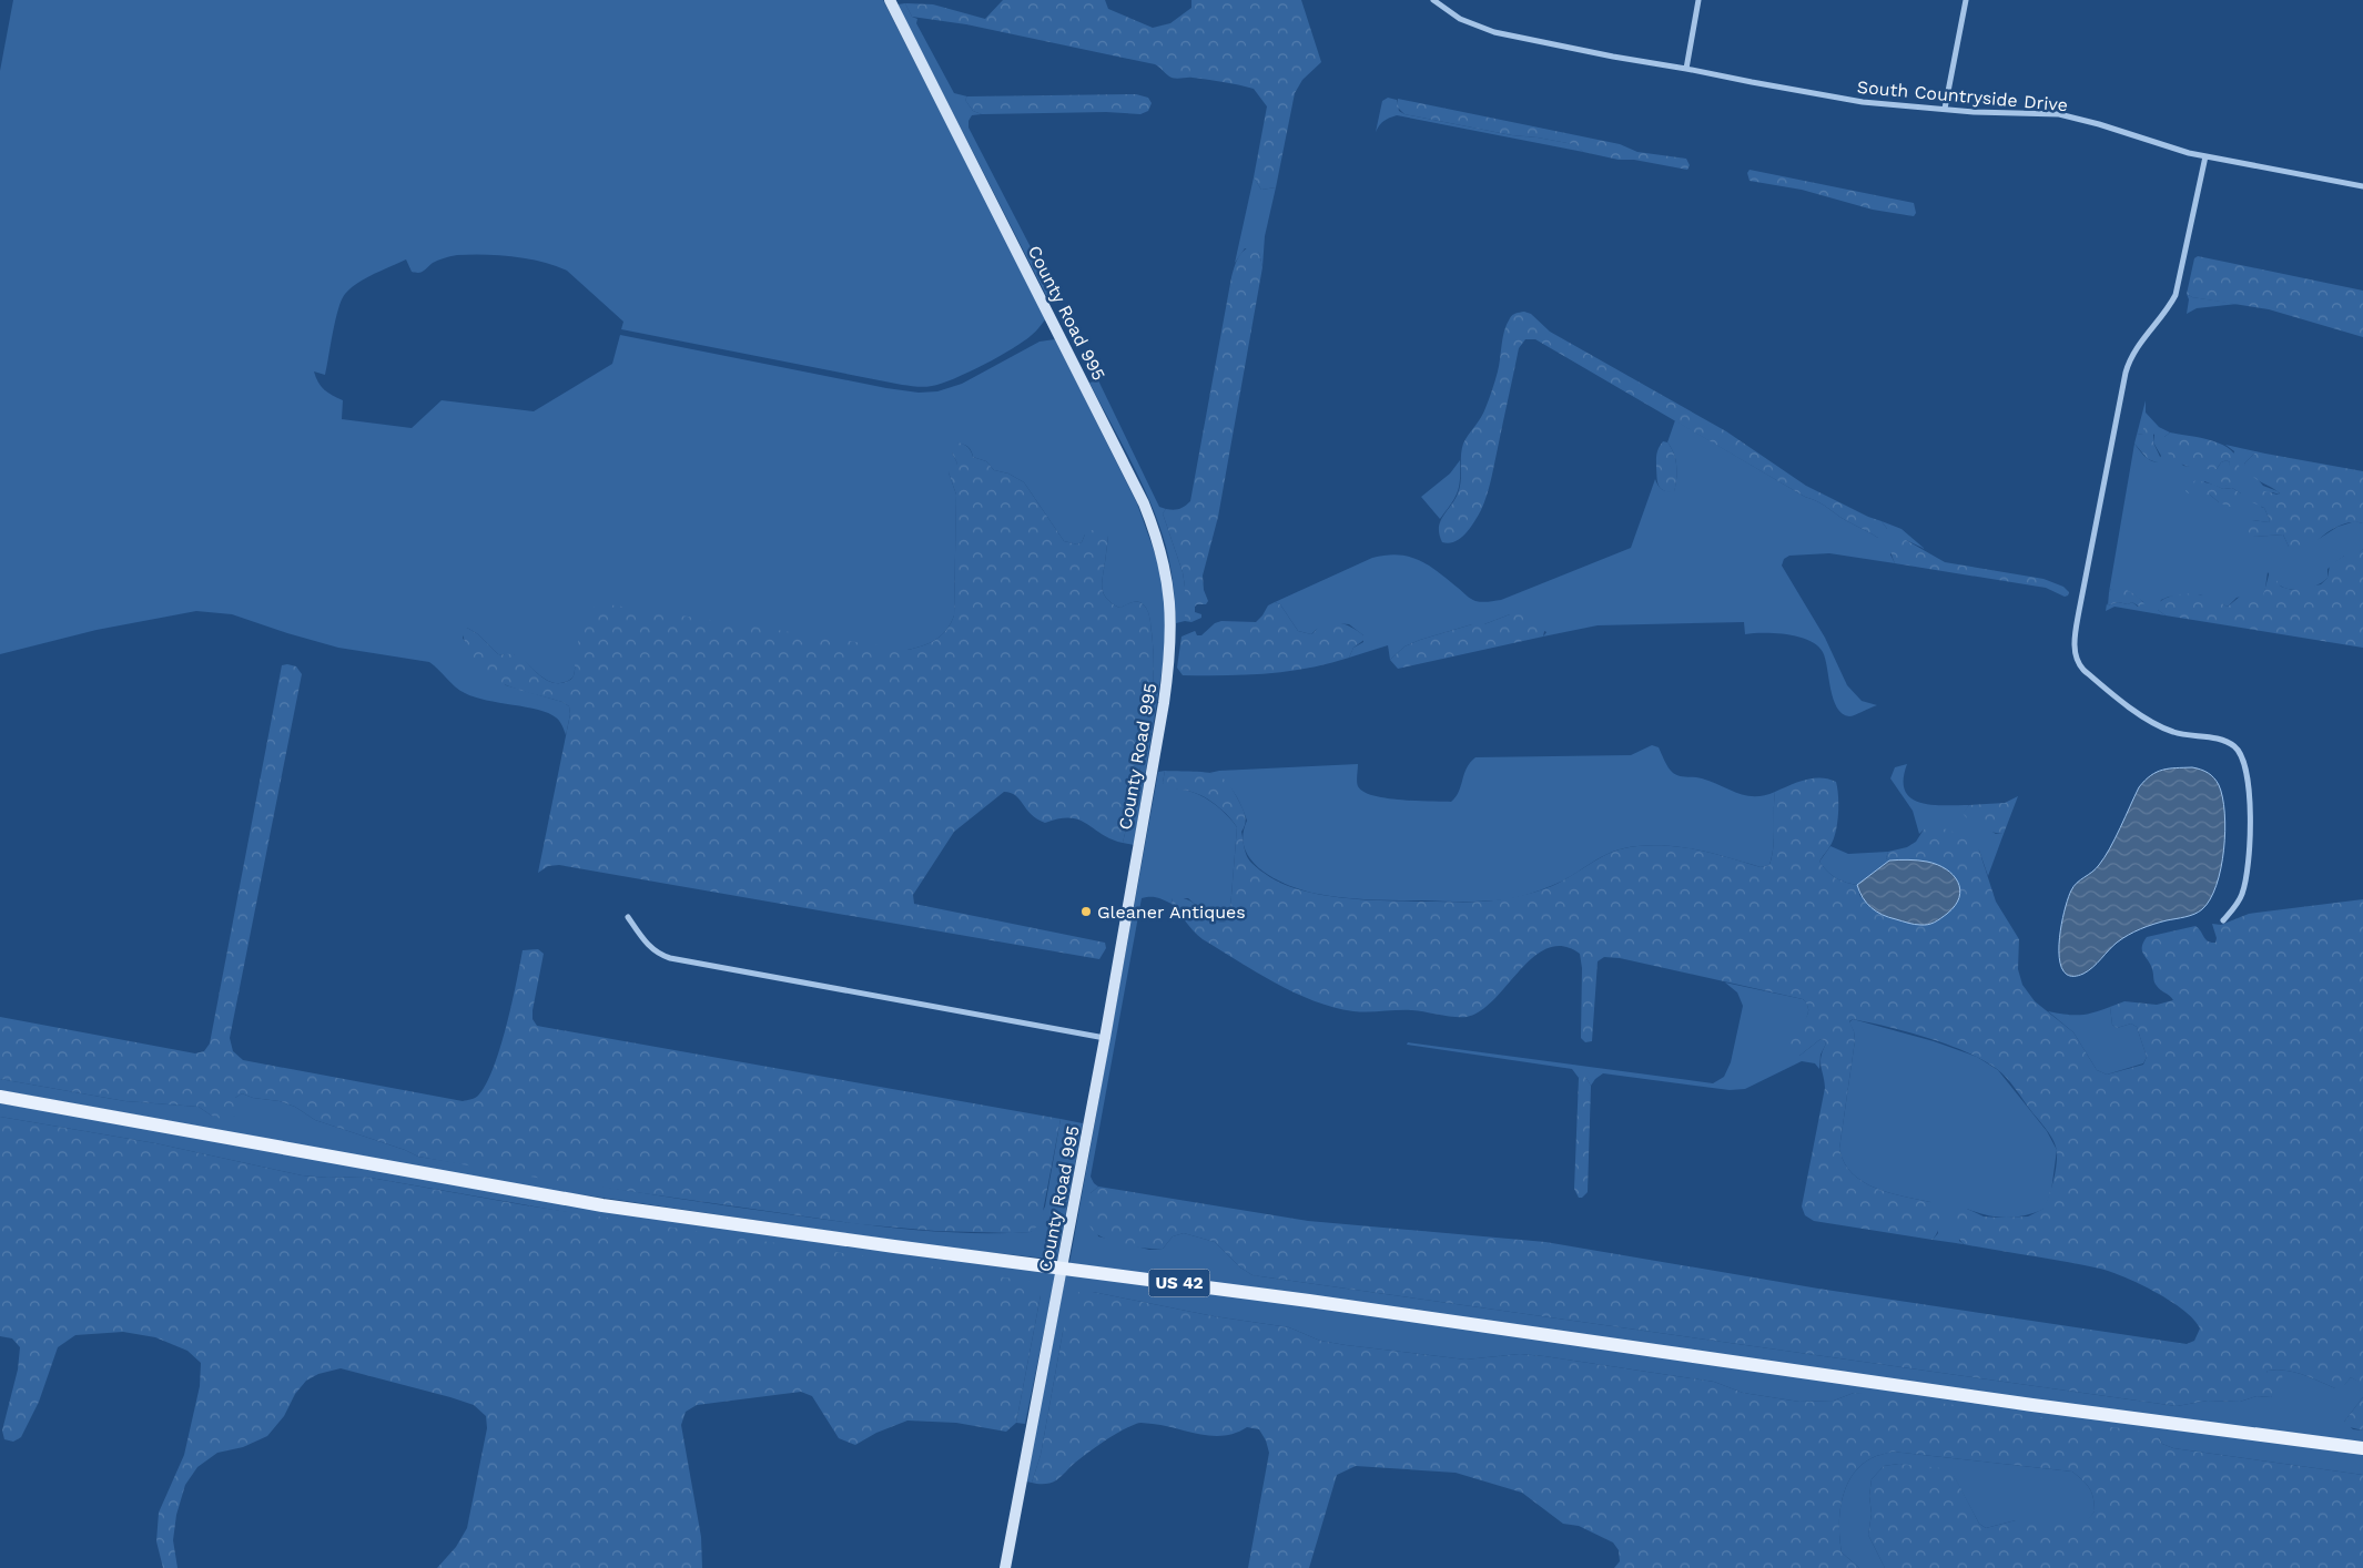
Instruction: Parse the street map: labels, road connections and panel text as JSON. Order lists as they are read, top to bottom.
{
  "streets": {
    "main road": ["US 42"],
    "street": ["South Countryside Drive", "County Road 995"]
  },
  "crossings": [
    ["County Road 995", "US 42"]
  ],
  "places": ["Gleaner Antiques"]
}
